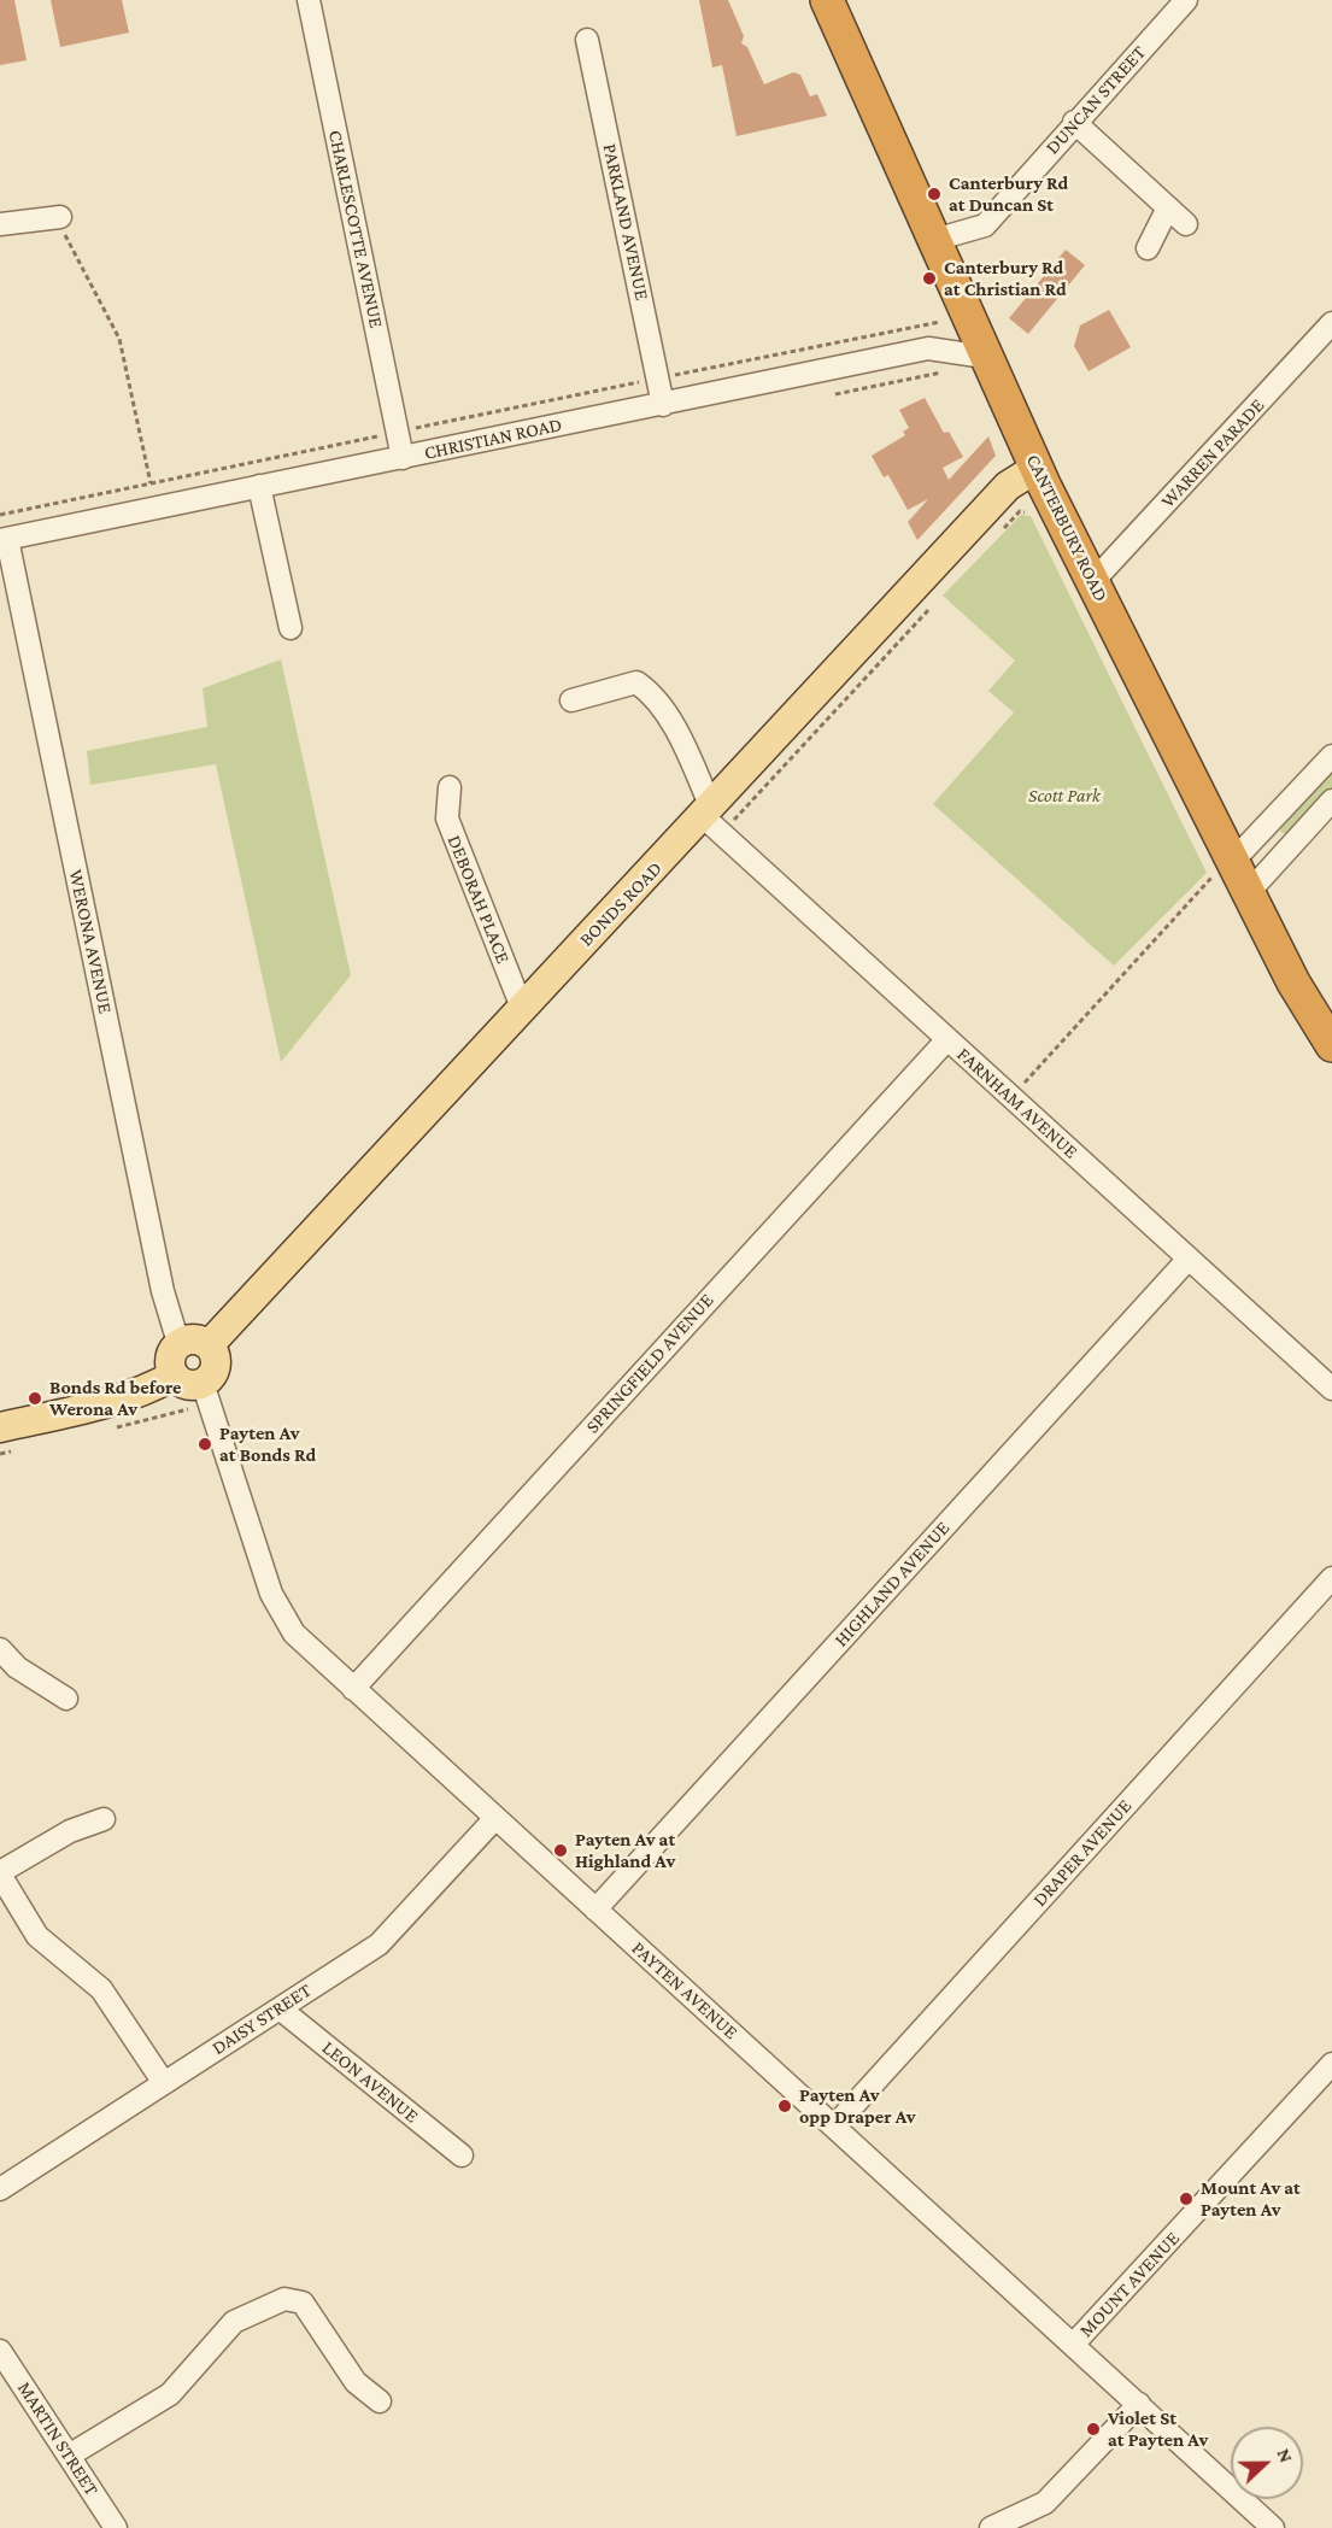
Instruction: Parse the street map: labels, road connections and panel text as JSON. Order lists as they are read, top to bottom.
{
  "streets": {
    "highway": ["CANTERBURY ROAD"],
    "main road": ["BONDS ROAD"],
    "street": [
      "DUNCAN STREET",
      "PARKLAND AVENUE",
      "CHARLESCOTTE AVENUE",
      "CHRISTIAN ROAD",
      "WARREN PARADE",
      "DEBORAH PLACE",
      "WERONA AVENUE",
      "FARNHAM AVENUE",
      "SPRINGFIELD AVENUE",
      "HIGHLAND AVENUE",
      "DRAPER AVENUE",
      "PAYTEN AVENUE",
      "DAISY STREET",
      "LEON AVENUE",
      "MOUNT AVENUE",
      "MARTIN STREET"
    ]
  },
  "crossings": [
    ["DUNCAN STREET", "CANTERBURY ROAD"],
    ["PARKLAND AVENUE", "CHRISTIAN ROAD"],
    ["CHARLESCOTTE AVENUE", "CHRISTIAN ROAD"],
    ["CHRISTIAN ROAD", "CANTERBURY ROAD"],
    ["CHRISTIAN ROAD", "WERONA AVENUE"],
    ["WARREN PARADE", "CANTERBURY ROAD"],
    ["CANTERBURY ROAD", "BONDS ROAD"],
    ["DEBORAH PLACE", "BONDS ROAD"],
    ["BONDS ROAD", "WERONA AVENUE"],
    ["BONDS ROAD", "FARNHAM AVENUE"],
    ["BONDS ROAD", "PAYTEN AVENUE"],
    ["WERONA AVENUE", "PAYTEN AVENUE"],
    ["FARNHAM AVENUE", "SPRINGFIELD AVENUE"],
    ["FARNHAM AVENUE", "HIGHLAND AVENUE"],
    ["SPRINGFIELD AVENUE", "PAYTEN AVENUE"],
    ["HIGHLAND AVENUE", "PAYTEN AVENUE"],
    ["DRAPER AVENUE", "PAYTEN AVENUE"],
    ["PAYTEN AVENUE", "DAISY STREET"],
    ["PAYTEN AVENUE", "MOUNT AVENUE"],
    ["DAISY STREET", "LEON AVENUE"]
  ],
  "parks": ["Scott Park"],
  "places": [
    "Canterbury Rd at Duncan St",
    "Canterbury Rd at Christian Rd",
    "Bonds Rd before Werona Av",
    "Payten Av at Bonds Rd",
    "Payten Av at Highland Av",
    "Payten Av opp Draper Av",
    "Mount Av at Payten Av",
    "Violet St at Payten Av"
  ],
  "north": "right"
}
